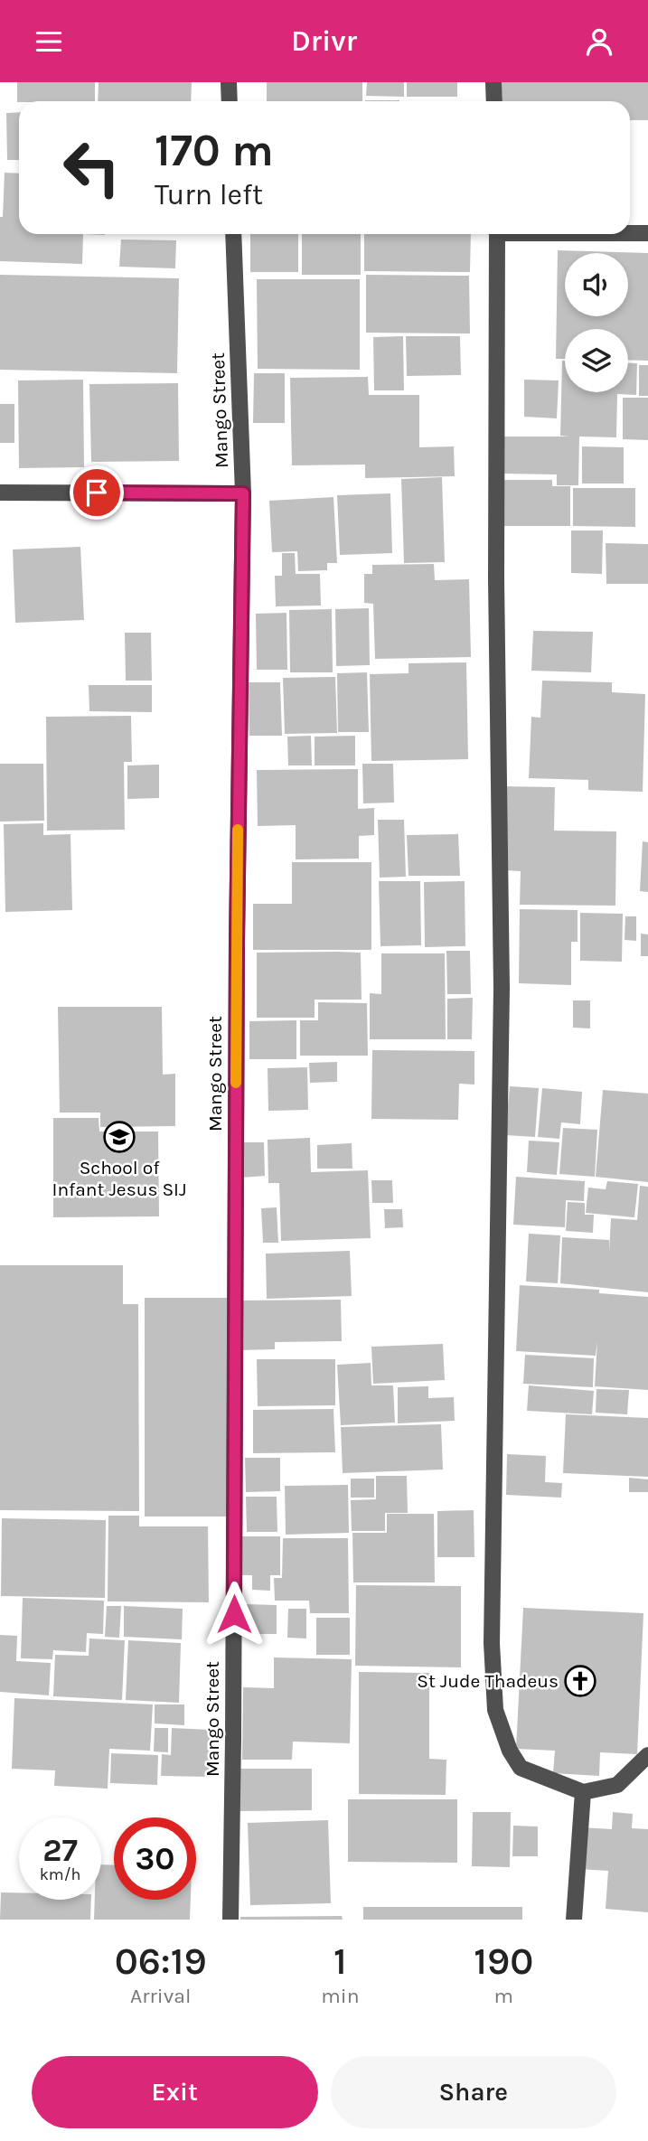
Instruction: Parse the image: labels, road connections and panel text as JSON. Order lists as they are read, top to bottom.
{
  "streets": {
    "street": ["Mango Street"]
  },
  "places": {
    "school or university": ["School of Infant Jesus SIJ"],
    "church": ["St Jude Thadeus"]
  },
  "page": {
    "header": "Drivr",
    "turn": ["170 m", "Turn left"],
    "speed": "27 km/h",
    "limit": "30",
    "eta": [
      "06:19",
      "Arrival",
      "1",
      "min",
      "190",
      "m"
    ],
    "buttons": ["Exit", "Share"]
  }
}
